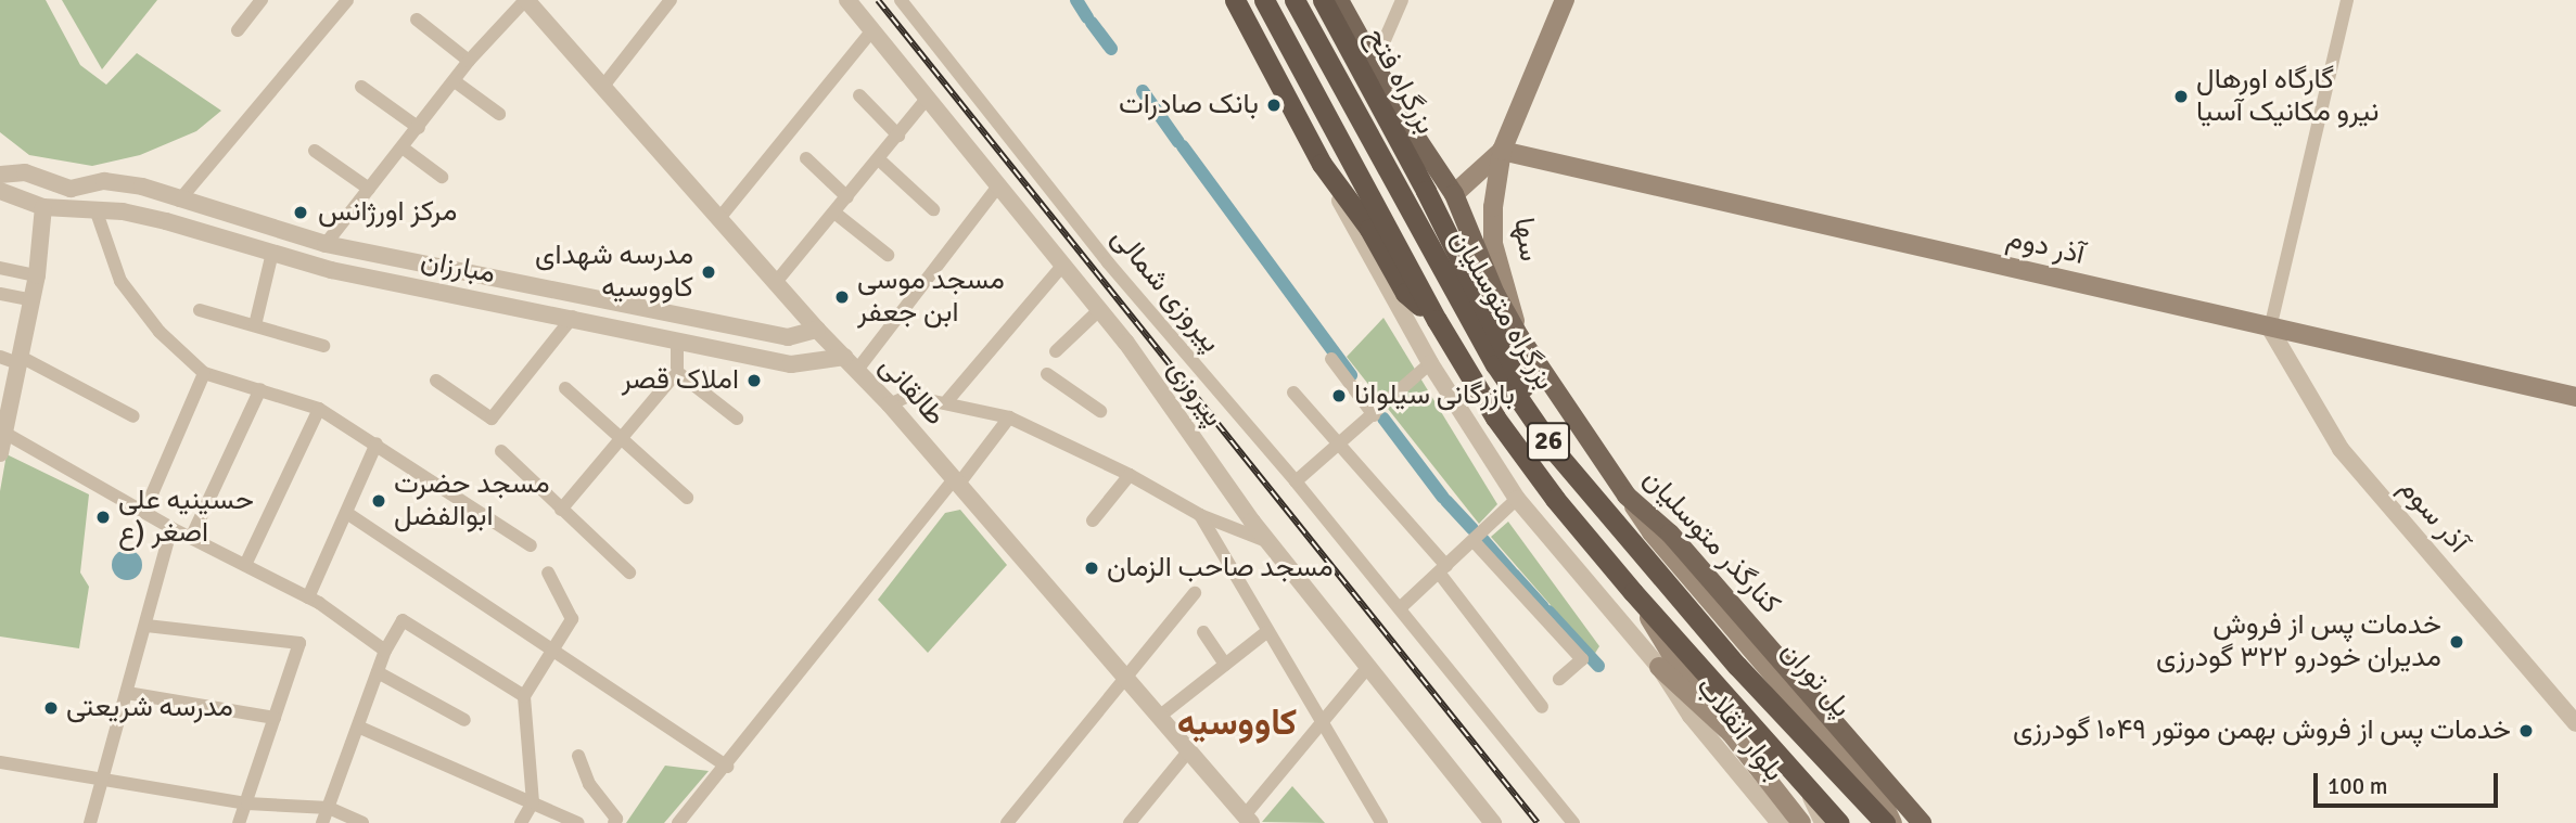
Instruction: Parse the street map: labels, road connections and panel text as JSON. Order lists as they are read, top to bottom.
{
  "streets": {
    "highway": ["بزرگراه فتح", "بزرگراه متوسلیان", "26"],
    "main road": [
      "سها",
      "آذر دوم",
      "کنارگذر متوسلیان",
      "پل توران"
    ],
    "street": [
      "مبارزان",
      "پیروزی شمالی",
      "طالقانی",
      "پیروزی",
      "آذر سوم",
      "بلوار انقلاب"
    ]
  },
  "crossings": [
    ["بزرگراه فتح", "بزرگراه متوسلیان"],
    ["سها", "آذر دوم"],
    ["سها", "کنارگذر متوسلیان"],
    ["آذر دوم", "آذر سوم"],
    ["مبارزان", "طالقانی"],
    ["کنارگذر متوسلیان", "پل توران"]
  ],
  "districts": ["کاووسیه"],
  "places": [
    "گارگاه اورهال نیرو مکانیک آسیا",
    "بانک صادرات",
    "مرکز اورژانس",
    "مدرسه شهدای کاووسیه",
    "مسجد موسی ابن جعفر",
    "املاک قصر",
    "بازرگانی سیلوانا",
    "مسجد حضرت ابوالفضل",
    "حسینیه علی اصغر (ع",
    "مسجد صاحب الزمان",
    "خدمات پس از فروش مدیران خودرو ۳۲۲ گودرزی",
    "مدرسه شریعتی",
    "خدمات پس از فروش بهمن موتور ۱۰۴۹ گودرزی"
  ],
  "scale_bar": "100 m"
}
